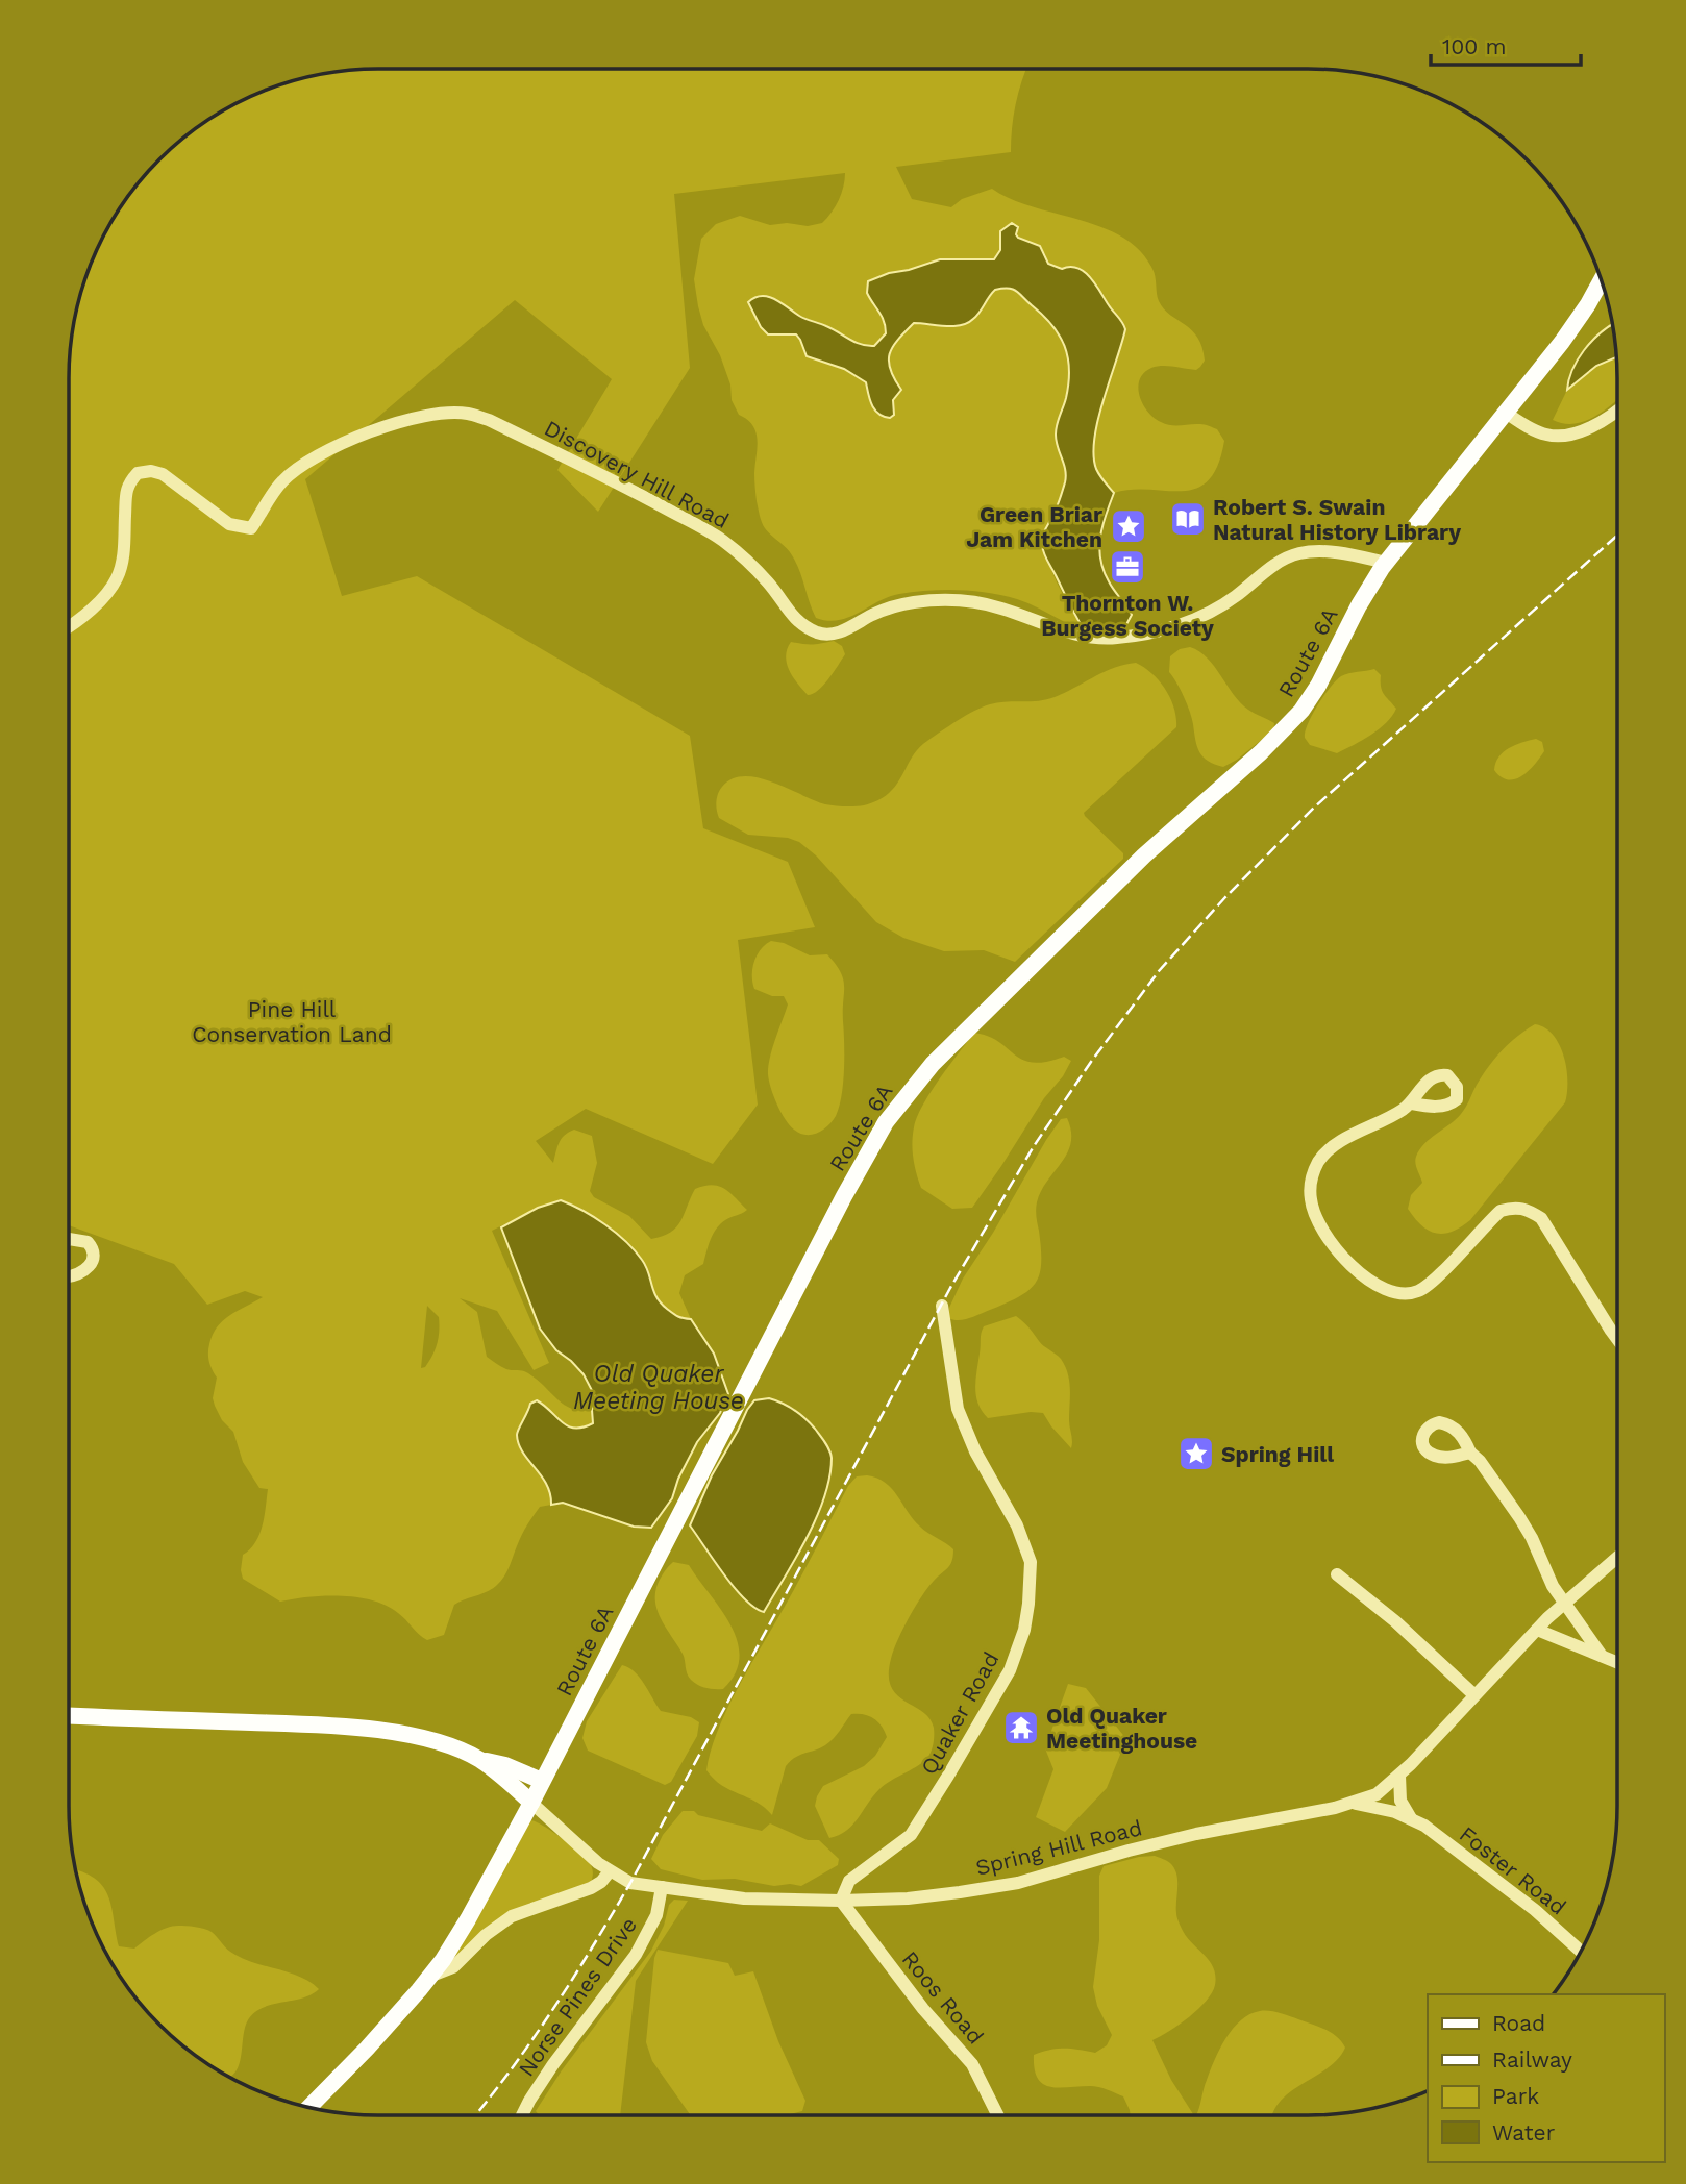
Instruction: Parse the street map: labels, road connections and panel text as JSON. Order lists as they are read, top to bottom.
{
  "streets": {
    "main road": ["Route 6A"],
    "street": [
      "Discovery Hill Road",
      "Quaker Road",
      "Spring Hill Road",
      "Foster Road",
      "Norse Pines Drive",
      "Roos Road"
    ]
  },
  "crossings": [
    ["Discovery Hill Road", "Route 6A"],
    ["Route 6A", "Spring Hill Road"],
    ["Quaker Road", "Spring Hill Road"],
    ["Quaker Road", "Roos Road"],
    ["Spring Hill Road", "Foster Road"],
    ["Spring Hill Road", "Norse Pines Drive"],
    ["Spring Hill Road", "Roos Road"]
  ],
  "water": ["Old Quaker Meeting House"],
  "parks": ["Pine Hill Conservation Land"],
  "places": {
    "library": ["Robert S. Swain Natural History Library"],
    "place": ["Green Briar Jam Kitchen", "Spring Hill"],
    "office": ["Thornton W. Burgess Society"],
    "temple": ["Old Quaker Meetinghouse"]
  },
  "legend": [
    "Road",
    "Railway",
    "Park",
    "Water"
  ],
  "scale_bar": "100 m"
}
